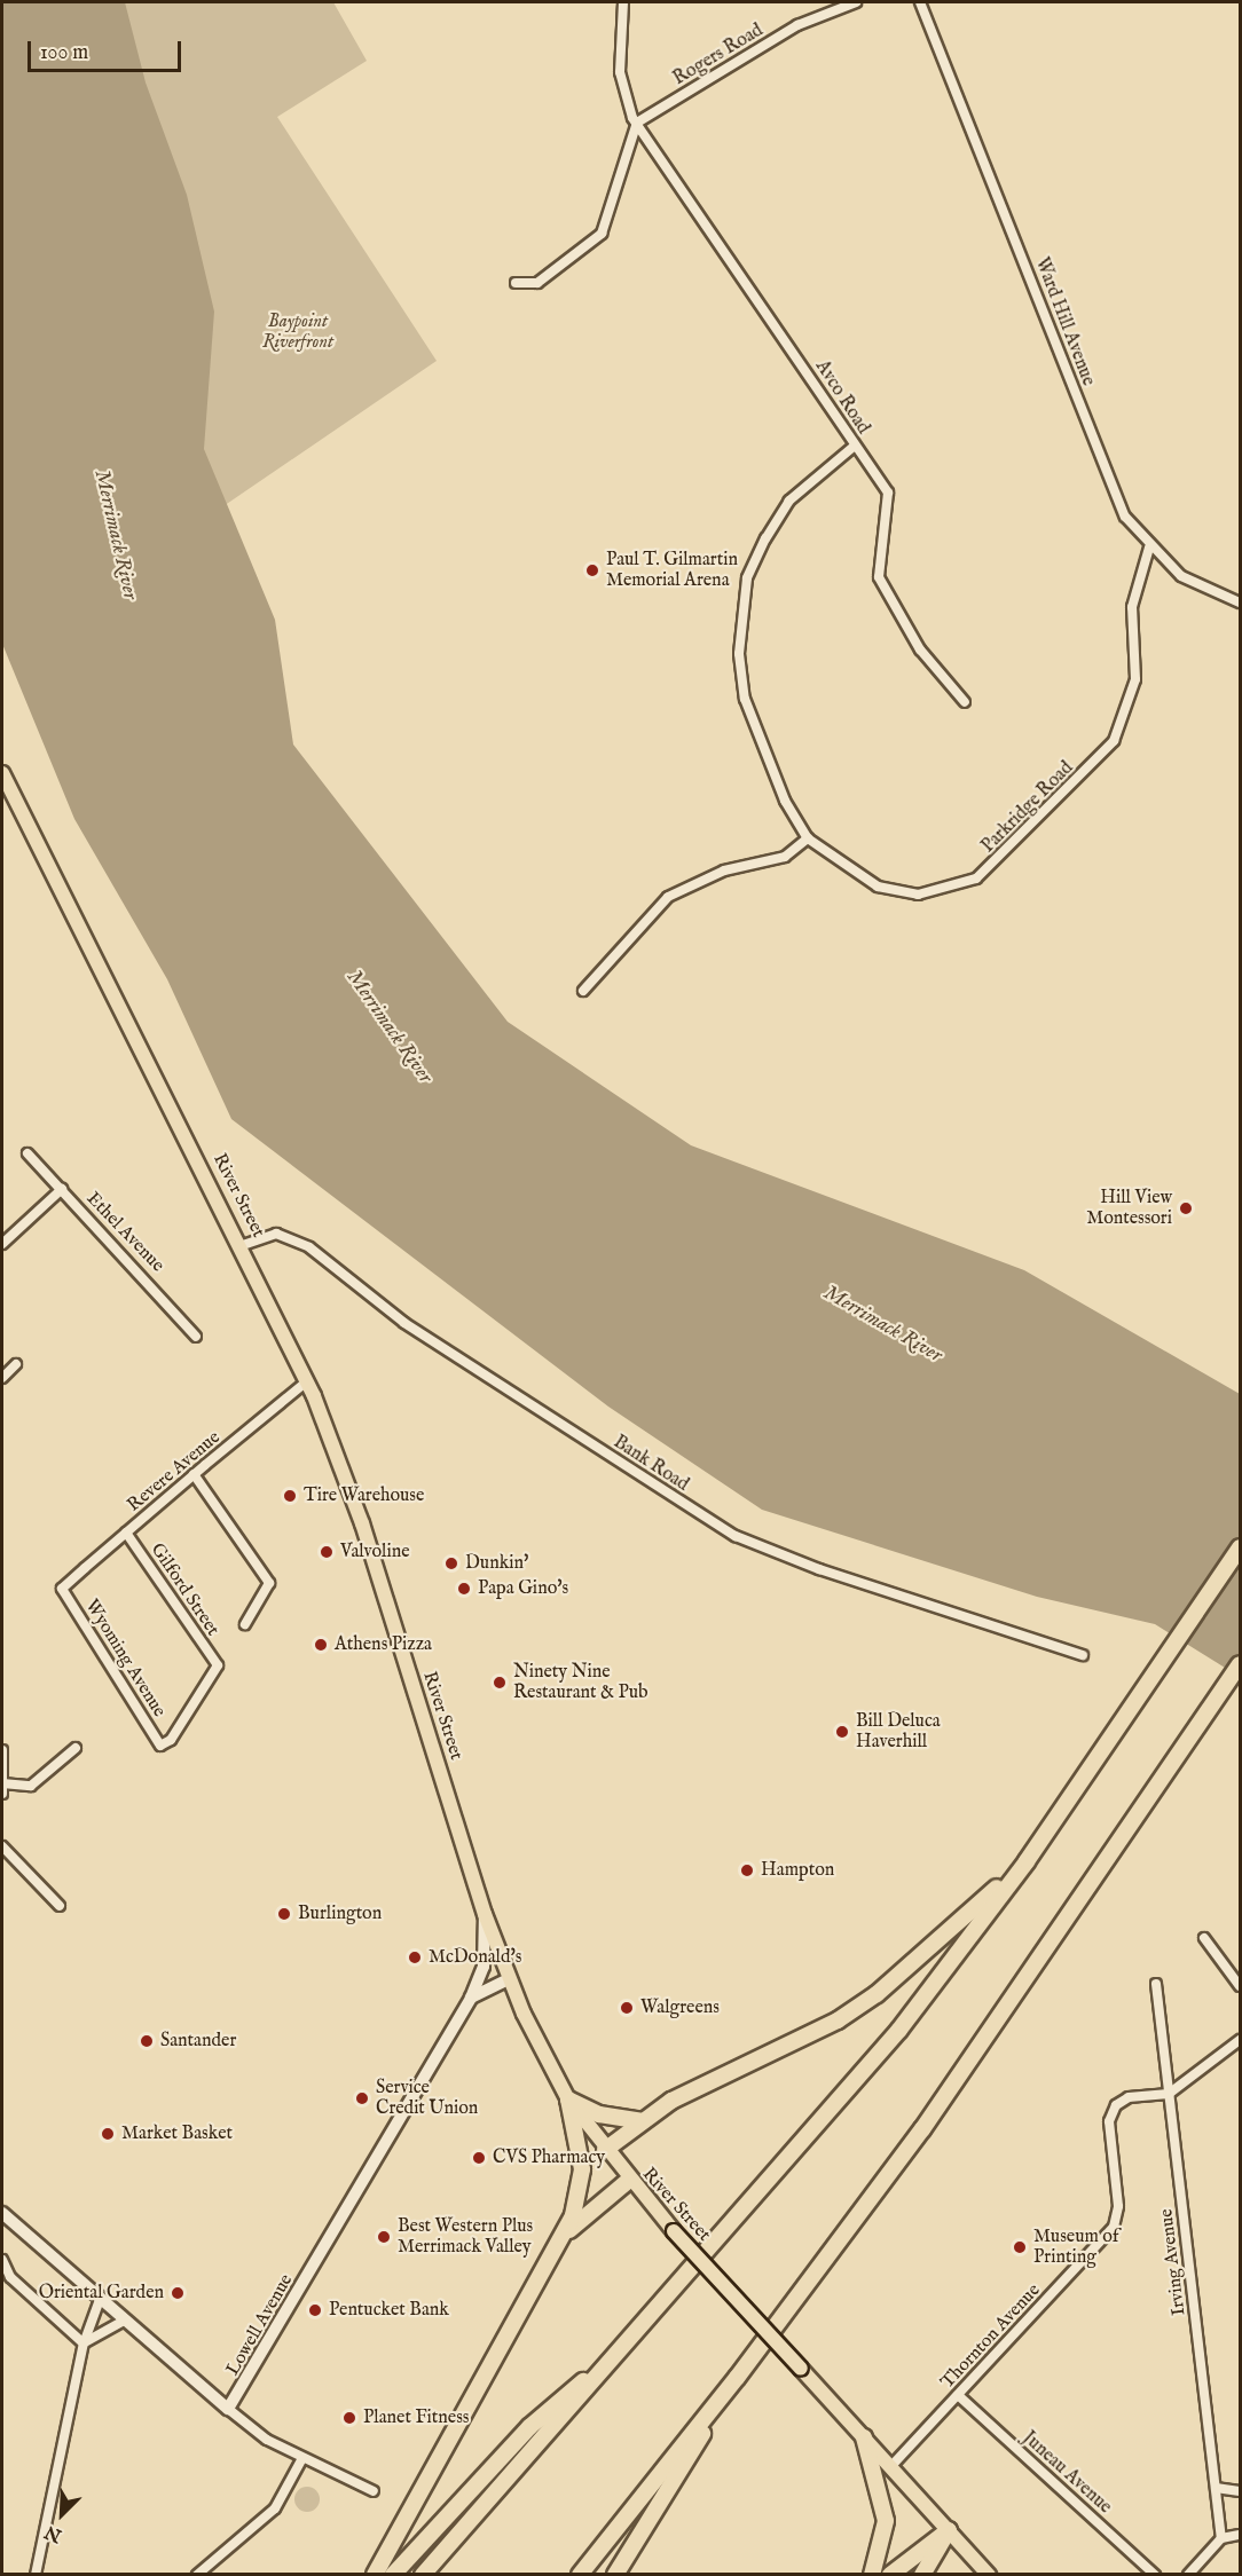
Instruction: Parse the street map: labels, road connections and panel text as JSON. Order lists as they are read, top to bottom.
{
  "streets": {
    "main road": ["River Street", "Lowell Avenue"],
    "street": [
      "Rogers Road",
      "Ward Hill Avenue",
      "Avco Road",
      "Parkridge Road",
      "Ethel Avenue",
      "Bank Road",
      "Revere Avenue",
      "Gilford Street",
      "Wyoming Avenue",
      "Irving Avenue",
      "Thornton Avenue",
      "Juneau Avenue"
    ]
  },
  "crossings": [
    ["Rogers Road", "Avco Road"],
    ["Ward Hill Avenue", "Parkridge Road"],
    ["Avco Road", "Parkridge Road"],
    ["River Street", "Bank Road"],
    ["River Street", "Revere Avenue"],
    ["River Street", "Lowell Avenue"],
    ["River Street", "Thornton Avenue"],
    ["Revere Avenue", "Gilford Street"],
    ["Revere Avenue", "Wyoming Avenue"],
    ["Gilford Street", "Wyoming Avenue"],
    ["Irving Avenue", "Thornton Avenue"],
    ["Thornton Avenue", "Juneau Avenue"]
  ],
  "water": ["Merrimack River"],
  "parks": ["Baypoint Riverfront"],
  "places": [
    "Paul T. Gilmartin Memorial Arena",
    "Hill View Montessori",
    "Tire Warehouse",
    "Valvoline",
    "Dunkin'",
    "Papa Gino's",
    "Athens Pizza",
    "Ninety Nine Restaurant & Pub",
    "Bill Deluca Haverhill",
    "Hampton",
    "Burlington",
    "McDonald's",
    "Walgreens",
    "Santander",
    "Service Credit Union",
    "Market Basket",
    "CVS Pharmacy",
    "Best Western Plus Merrimack Valley",
    "Museum of Printing",
    "Oriental Garden",
    "Pentucket Bank",
    "Planet Fitness"
  ],
  "scale_bar": "100 m",
  "north": "bottom left"
}
